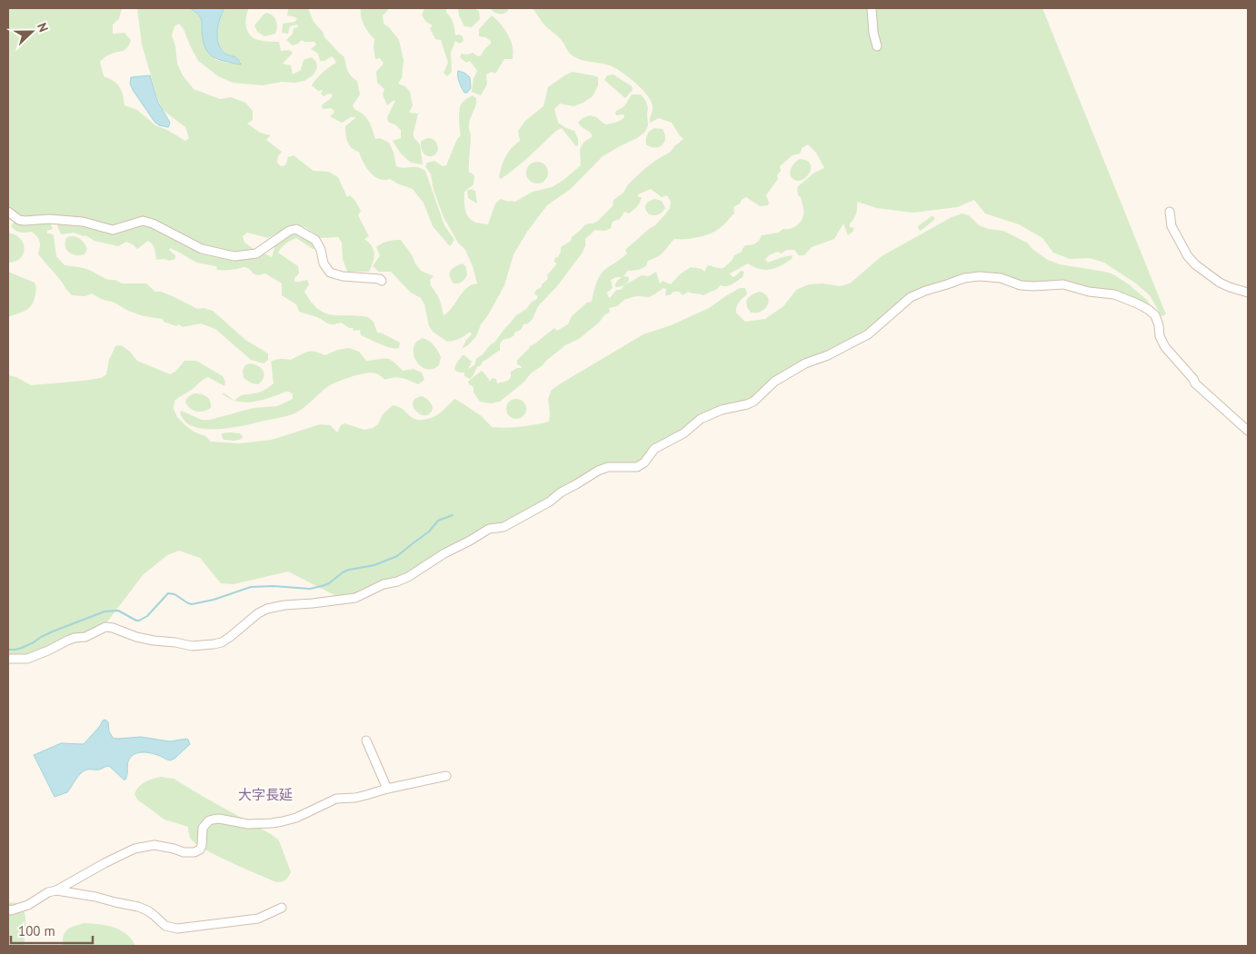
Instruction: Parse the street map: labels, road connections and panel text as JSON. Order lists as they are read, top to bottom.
{
  "districts": ["大字長延"],
  "scale_bar": "100 m",
  "north": "right"
}
